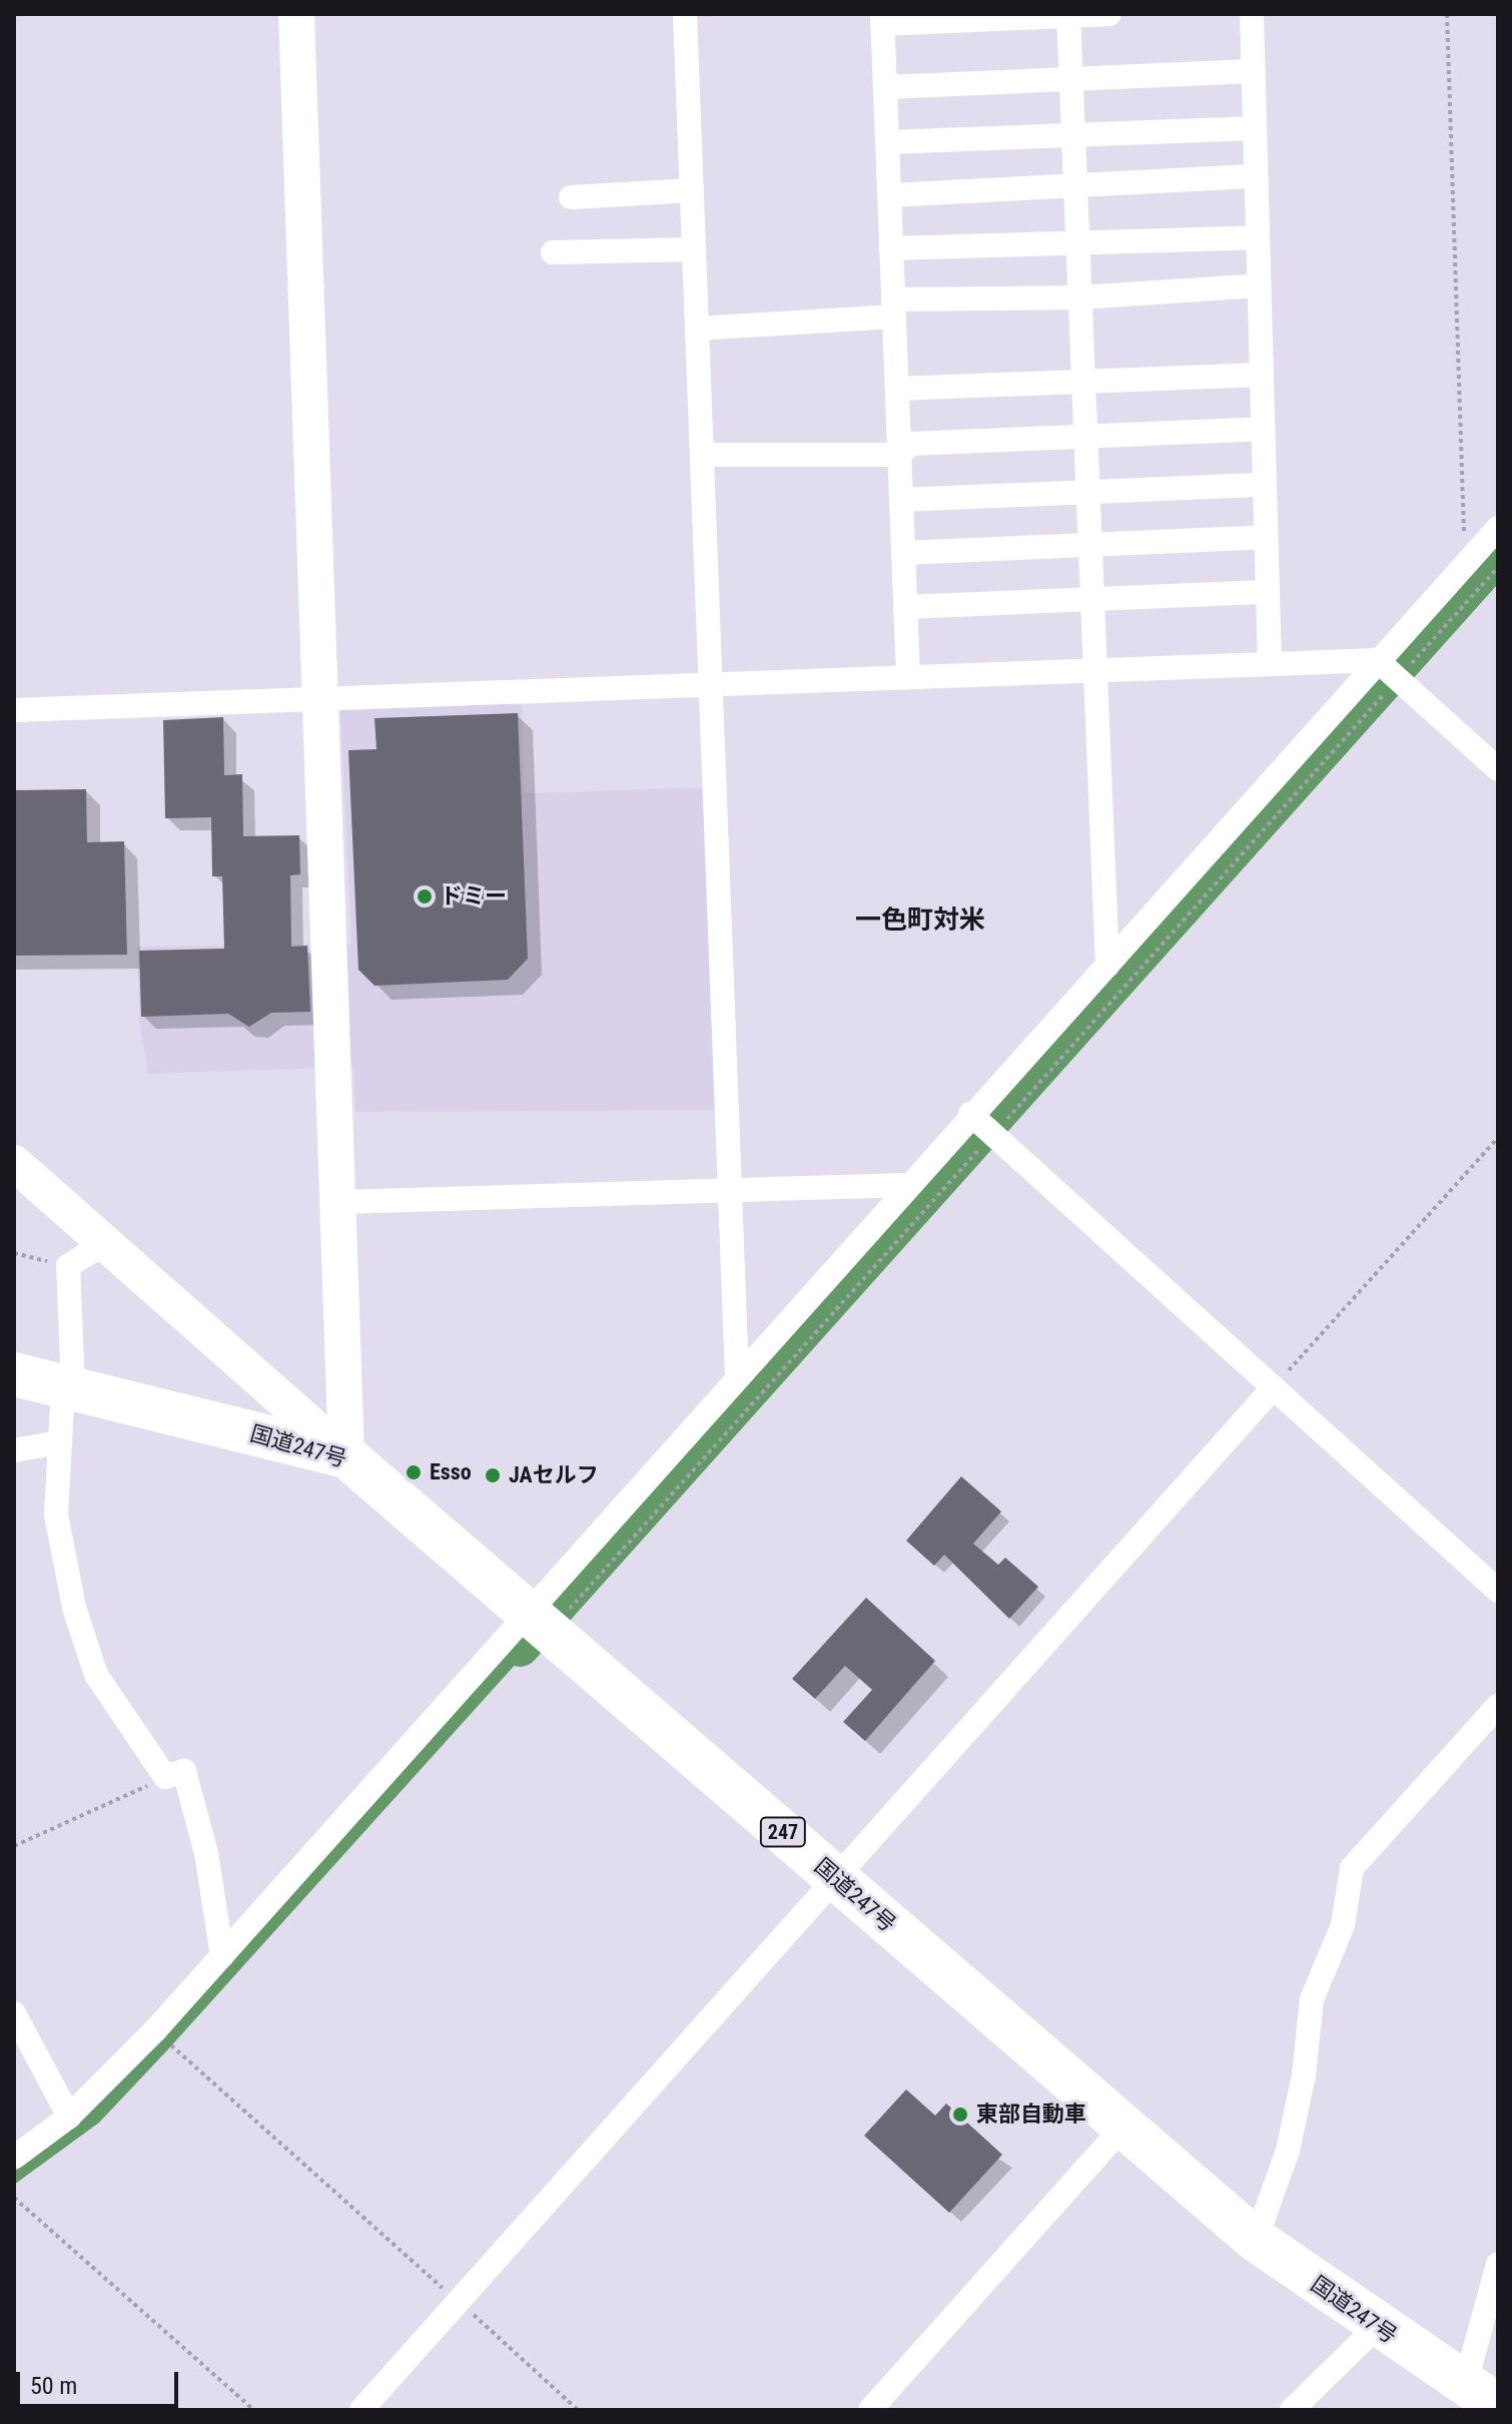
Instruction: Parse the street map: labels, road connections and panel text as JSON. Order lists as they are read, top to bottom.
{
  "streets": {
    "highway": ["国道247号", "247"]
  },
  "districts": ["一色町対米"],
  "places": [
    "ドミー",
    "Esso",
    "JAセルフ",
    "東部自動車"
  ],
  "scale_bar": "50 m"
}
